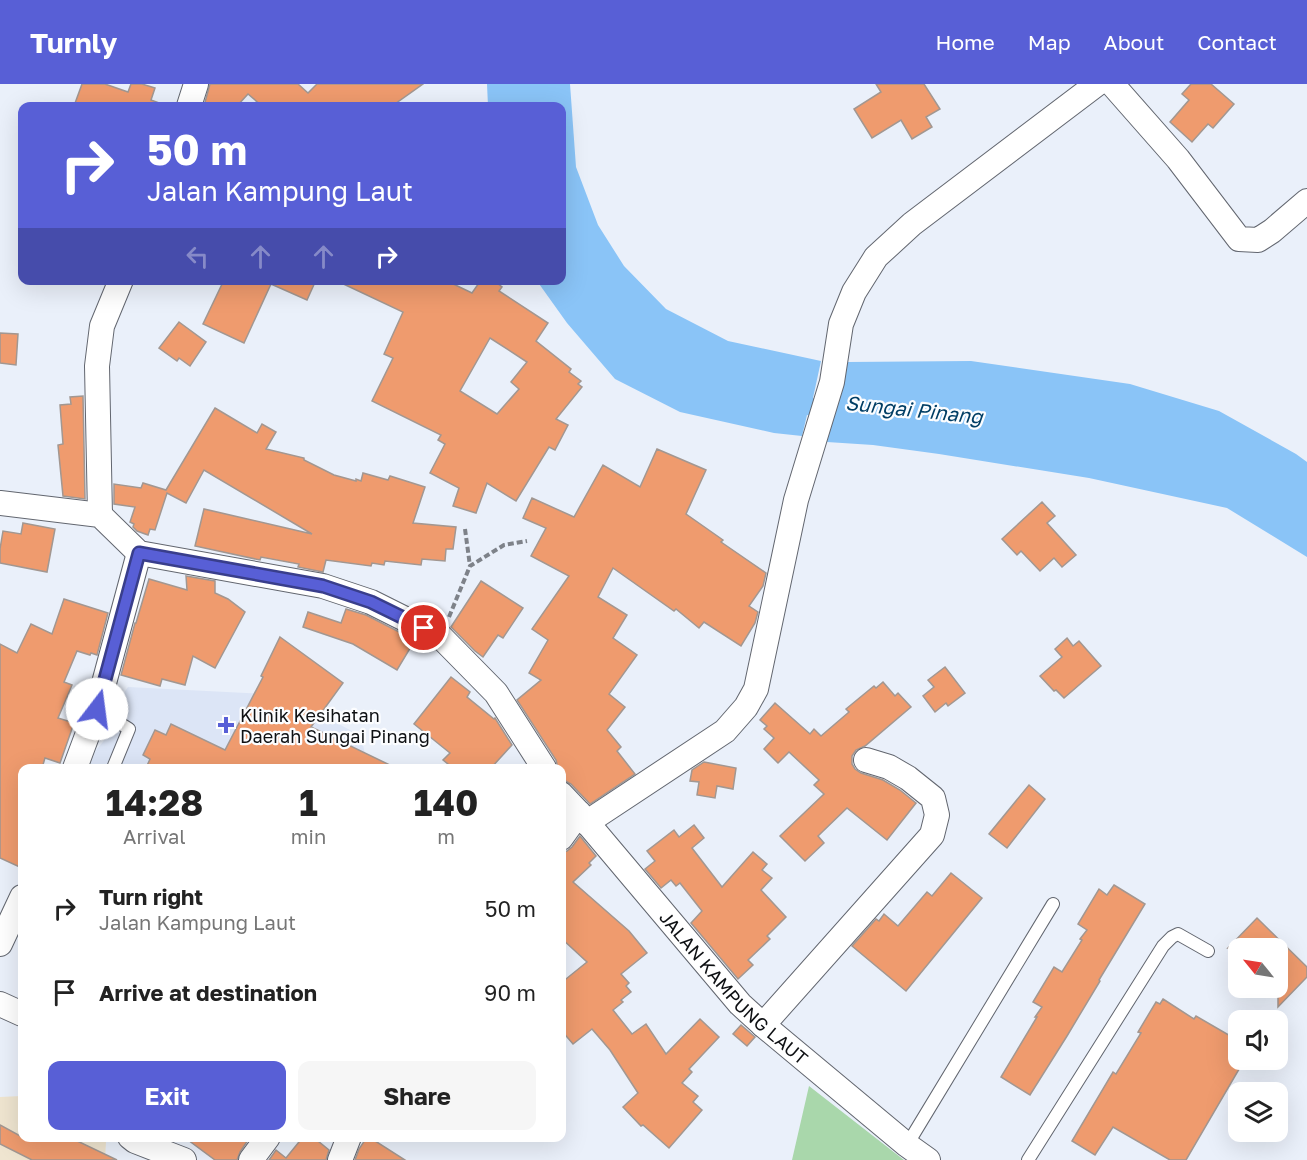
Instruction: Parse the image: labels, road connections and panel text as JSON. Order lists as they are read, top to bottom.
{
  "streets": {
    "street": ["JALAN KAMPUNG LAUT"]
  },
  "water": ["Sungai Pinang"],
  "places": {
    "health": ["Klinik Kesihatan Daerah Sungai Pinang"]
  },
  "north": "top left",
  "page": {
    "header": "Turnly",
    "nav": [
      "Home",
      "Map",
      "About",
      "Contact"
    ],
    "turn": ["50 m", "Jalan Kampung Laut"],
    "eta": [
      "14:28",
      "Arrival",
      "1",
      "min",
      "140",
      "m"
    ],
    "list": [
      {
        "name": "Turn right",
        "note": "Jalan Kampung Laut",
        "value": "50 m"
      },
      {
        "name": "Arrive at destination",
        "value": "90 m"
      }
    ],
    "buttons": ["Exit", "Share"]
  }
}
